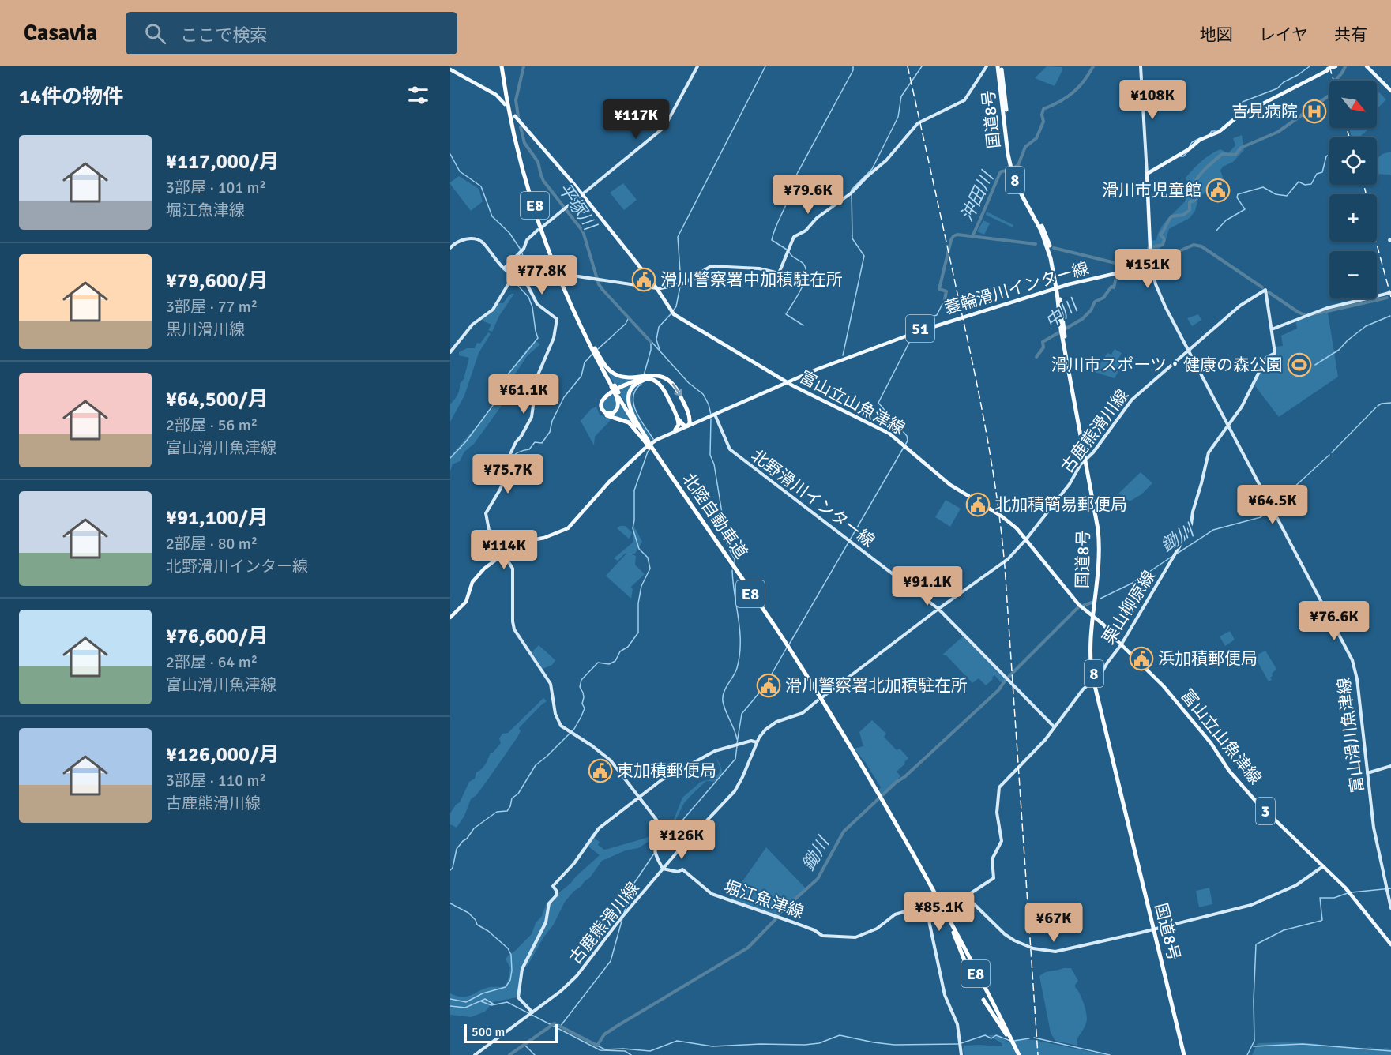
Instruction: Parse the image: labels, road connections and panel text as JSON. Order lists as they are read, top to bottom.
{
  "streets": {
    "highway": [
      "国道8号",
      "8",
      "E8",
      "北陸自動車道"
    ],
    "main road": [
      "蓑輪滑川インター線",
      "51",
      "富山立山魚津線",
      "古鹿熊滑川線",
      "北野滑川インター線",
      "栗山柳原線",
      "富山滑川魚津線",
      "3",
      "堀江魚津線"
    ]
  },
  "crossings": [
    ["国道8号", "蓑輪滑川インター線"],
    ["国道8号", "富山立山魚津線"],
    ["国道8号", "古鹿熊滑川線"],
    ["国道8号", "栗山柳原線"],
    ["E8", "北陸自動車道"],
    ["蓑輪滑川インター線", "富山立山魚津線"],
    ["蓑輪滑川インター線", "北野滑川インター線"],
    ["蓑輪滑川インター線", "富山滑川魚津線"],
    ["富山立山魚津線", "古鹿熊滑川線"],
    ["富山立山魚津線", "栗山柳原線"],
    ["古鹿熊滑川線", "北野滑川インター線"],
    ["古鹿熊滑川線", "栗山柳原線"],
    ["古鹿熊滑川線", "富山滑川魚津線"],
    ["古鹿熊滑川線", "堀江魚津線"],
    ["北野滑川インター線", "栗山柳原線"],
    ["栗山柳原線", "富山滑川魚津線"]
  ],
  "water": [
    "沖田川",
    "平塚川",
    "中川",
    "鋤川"
  ],
  "places": {
    "hospital": ["吉見病院"],
    "public building": [
      "滑川市児童館",
      "滑川警察署中加積駐在所",
      "北加積簡易郵便局",
      "浜加積郵便局",
      "滑川警察署北加積駐在所",
      "東加積郵便局"
    ],
    "sports": ["滑川市スポーツ・健康の森公園"]
  },
  "scale_bar": "500 m",
  "north": "bottom right",
  "page": {
    "header": "Casavia",
    "search": "ここで検索",
    "nav": ["地図", "レイヤ", "共有"],
    "heading": "14件の物件",
    "price": [
      "¥108K",
      "¥117K",
      "¥79.6K",
      "¥151K",
      "¥77.8K",
      "¥61.1K",
      "¥75.7K",
      "¥64.5K",
      "¥114K",
      "¥91.1K",
      "¥76.6K",
      "¥126K",
      "¥85.1K",
      "¥67K"
    ],
    "map_buttons": ["+", "−"],
    "list": [
      {
        "name": "¥117,000/月",
        "note": "3部屋 · 101 m² · 堀江魚津線"
      },
      {
        "name": "¥79,600/月",
        "note": "3部屋 · 77 m² · 黒川滑川線"
      },
      {
        "name": "¥64,500/月",
        "note": "2部屋 · 56 m² · 富山滑川魚津線"
      },
      {
        "name": "¥91,100/月",
        "note": "2部屋 · 80 m² · 北野滑川インター線"
      },
      {
        "name": "¥76,600/月",
        "note": "2部屋 · 64 m² · 富山滑川魚津線"
      },
      {
        "name": "¥126,000/月",
        "note": "3部屋 · 110 m² · 古鹿熊滑川線"
      }
    ],
    "scale": "500 m"
  }
}
